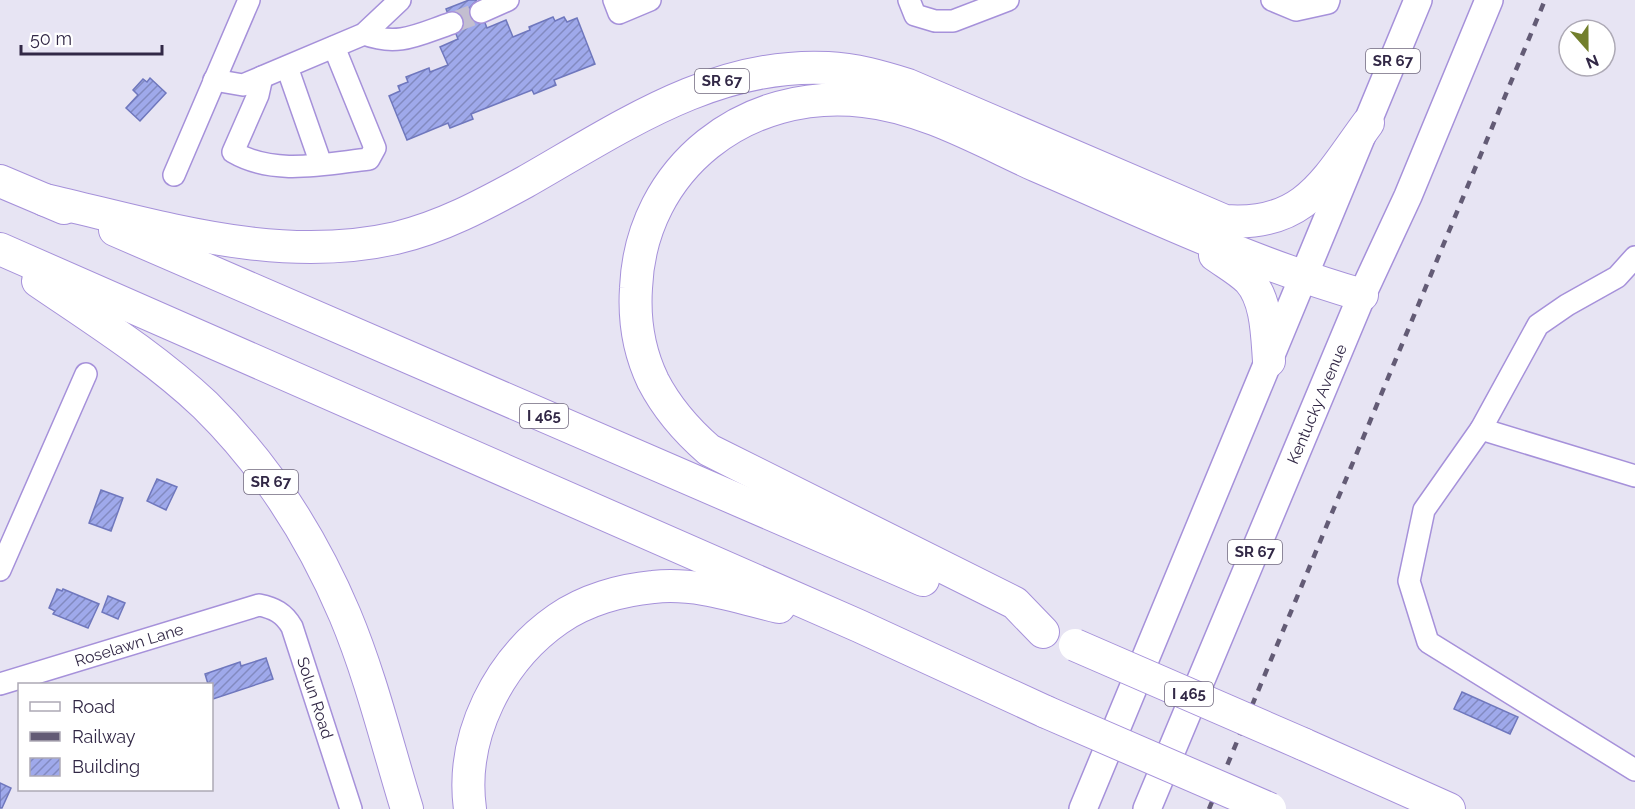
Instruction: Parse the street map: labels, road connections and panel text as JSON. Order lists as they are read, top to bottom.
{
  "streets": {
    "highway": ["SR 67", "I 465"],
    "main road": ["Kentucky Avenue"],
    "street": ["Roselawn Lane", "Solun Road"]
  },
  "crossings": [
    ["SR 67", "I 465"],
    ["Roselawn Lane", "Solun Road"]
  ],
  "legend": ["Road", "Railway", "Building"],
  "scale_bar": "50 m",
  "north": "bottom"
}
